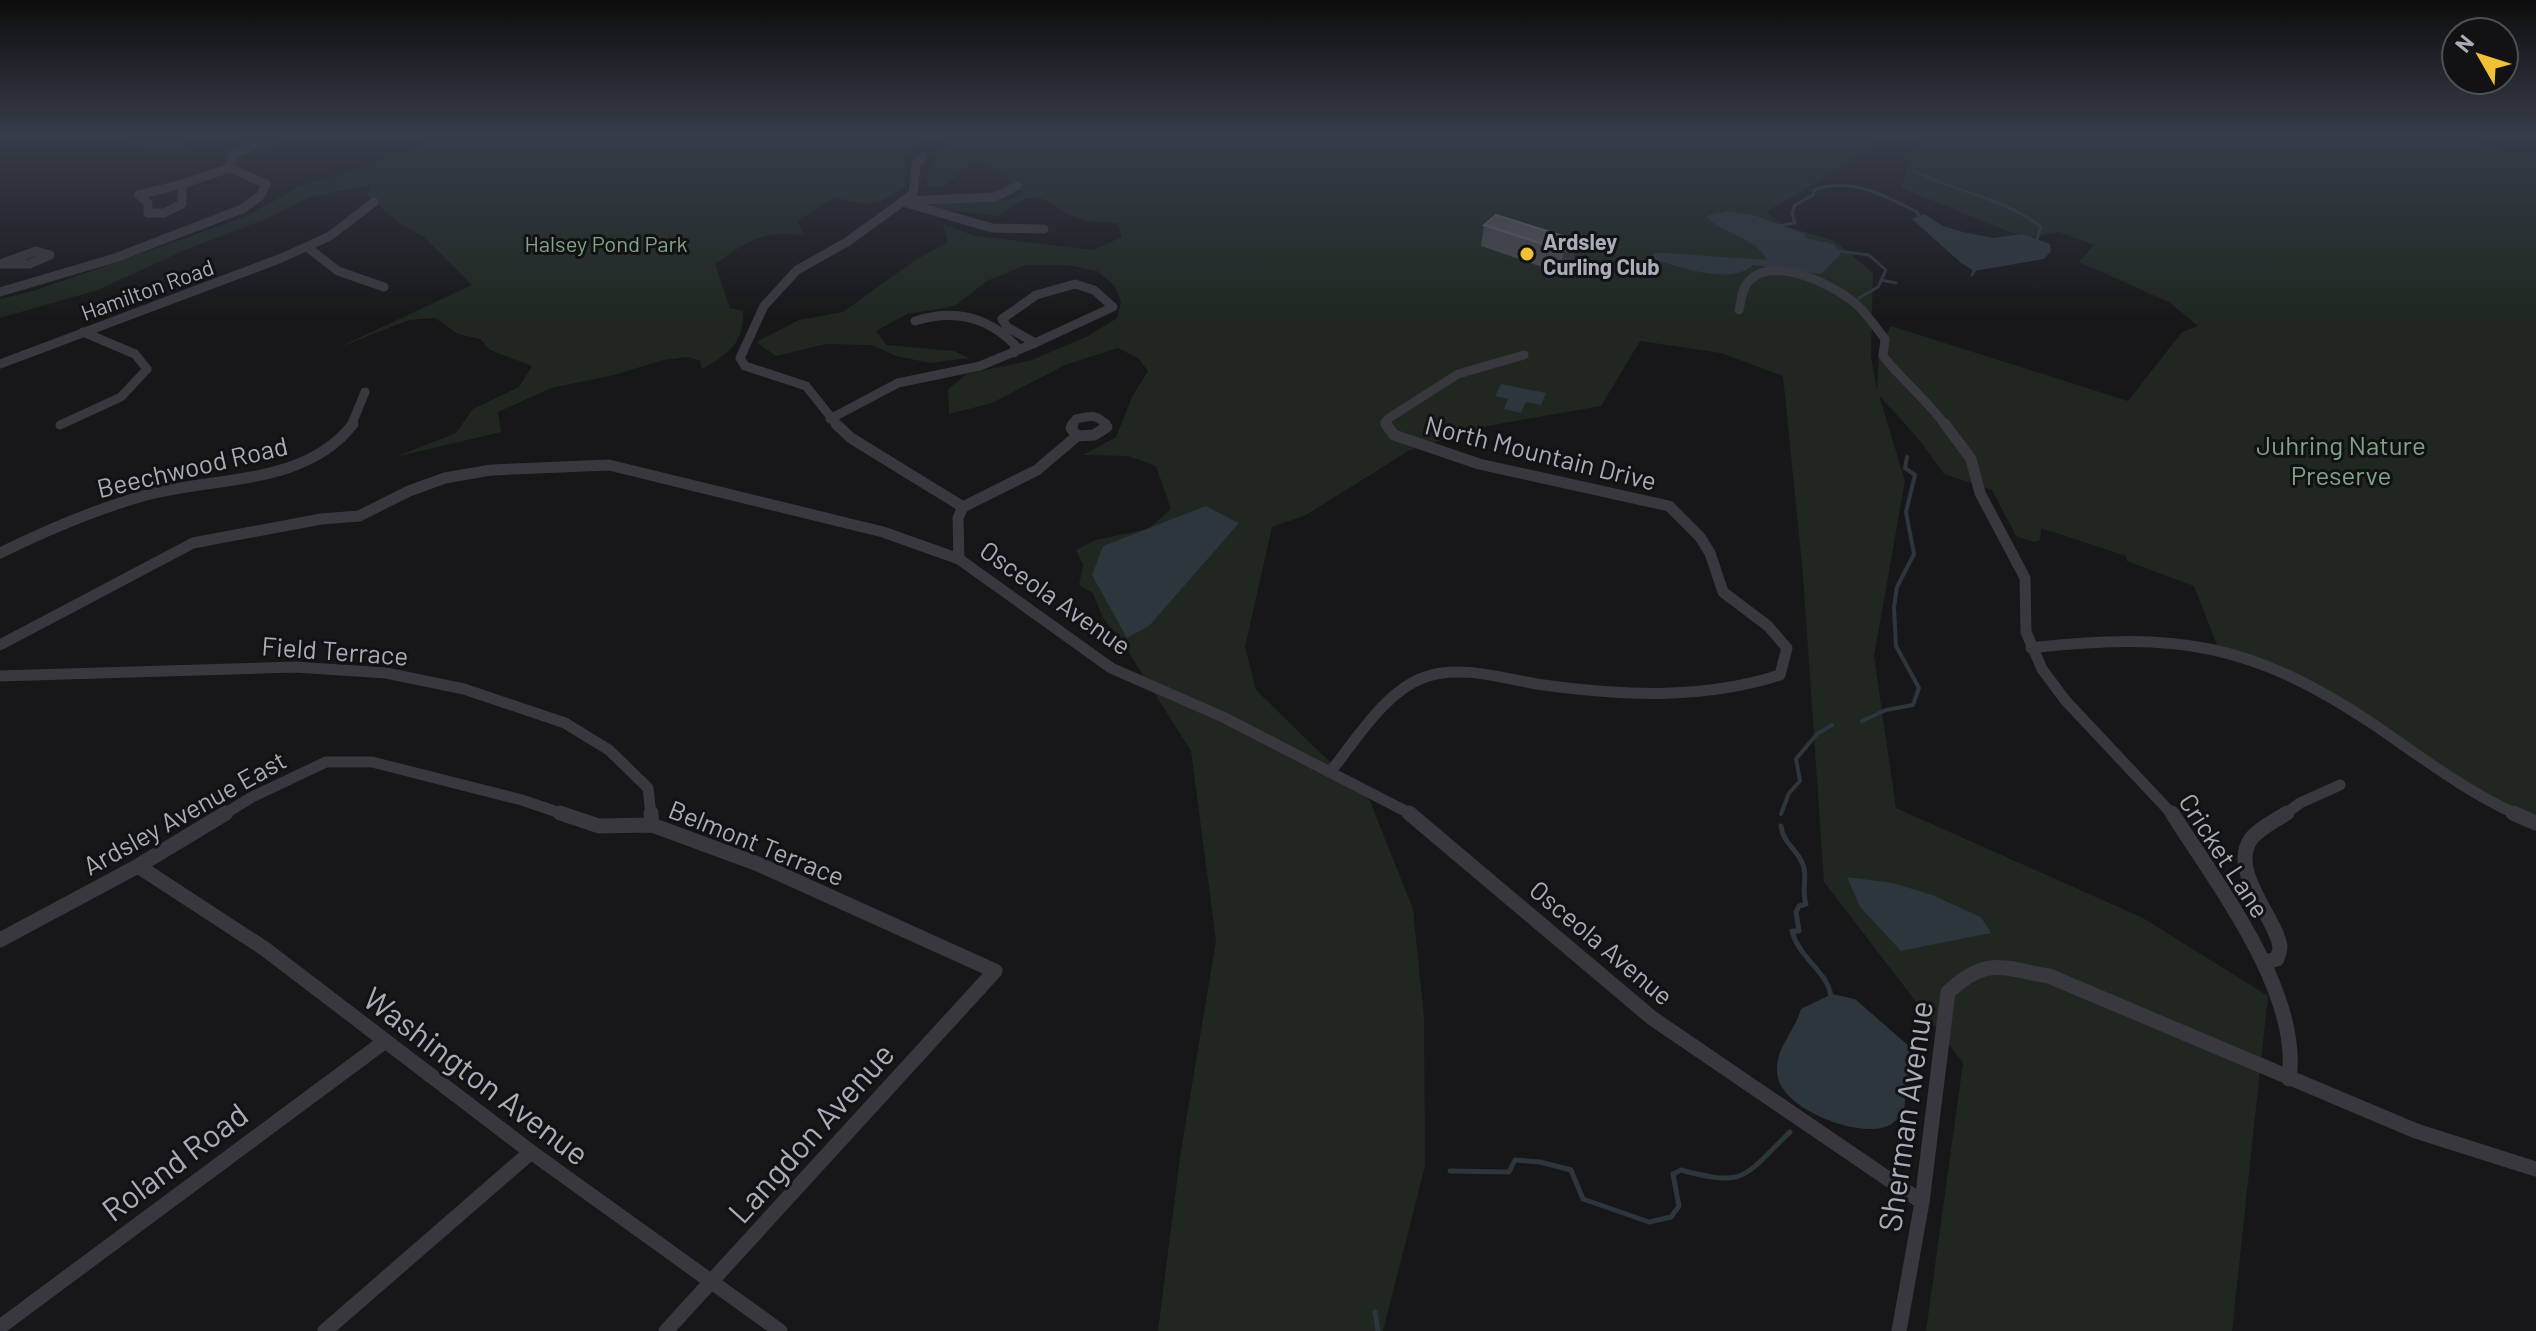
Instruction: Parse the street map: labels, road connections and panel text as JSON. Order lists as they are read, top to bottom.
{
  "streets": {
    "street": [
      "Hamilton Road",
      "North Mountain Drive",
      "Beechwood Road",
      "Osceola Avenue",
      "Field Terrace",
      "Ardsley Avenue East",
      "Belmont Terrace",
      "Cricket Lane",
      "Washington Avenue",
      "Sherman Avenue",
      "Langdon Avenue",
      "Roland Road"
    ]
  },
  "crossings": [
    ["North Mountain Drive", "Osceola Avenue"],
    ["Osceola Avenue", "Sherman Avenue"],
    ["Field Terrace", "Belmont Terrace"],
    ["Ardsley Avenue East", "Belmont Terrace"],
    ["Ardsley Avenue East", "Washington Avenue"],
    ["Belmont Terrace", "Langdon Avenue"],
    ["Cricket Lane", "Sherman Avenue"],
    ["Washington Avenue", "Langdon Avenue"],
    ["Washington Avenue", "Roland Road"]
  ],
  "parks": ["Halsey Pond Park", "Juhring Nature Preserve"],
  "places": ["Ardsley Curling Club"],
  "north": "top left"
}
